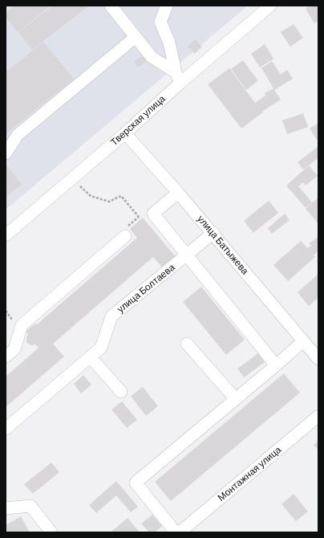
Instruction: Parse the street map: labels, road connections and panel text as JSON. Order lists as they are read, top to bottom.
{
  "streets": {
    "street": [
      "Тверская улица",
      "улица Батыжева",
      "улица Болтаева",
      "Монтажная улица"
    ]
  },
  "crossings": [
    ["Тверская улица", "улица Батыжева"],
    ["улица Батыжева", "улица Болтаева"]
  ]
}
